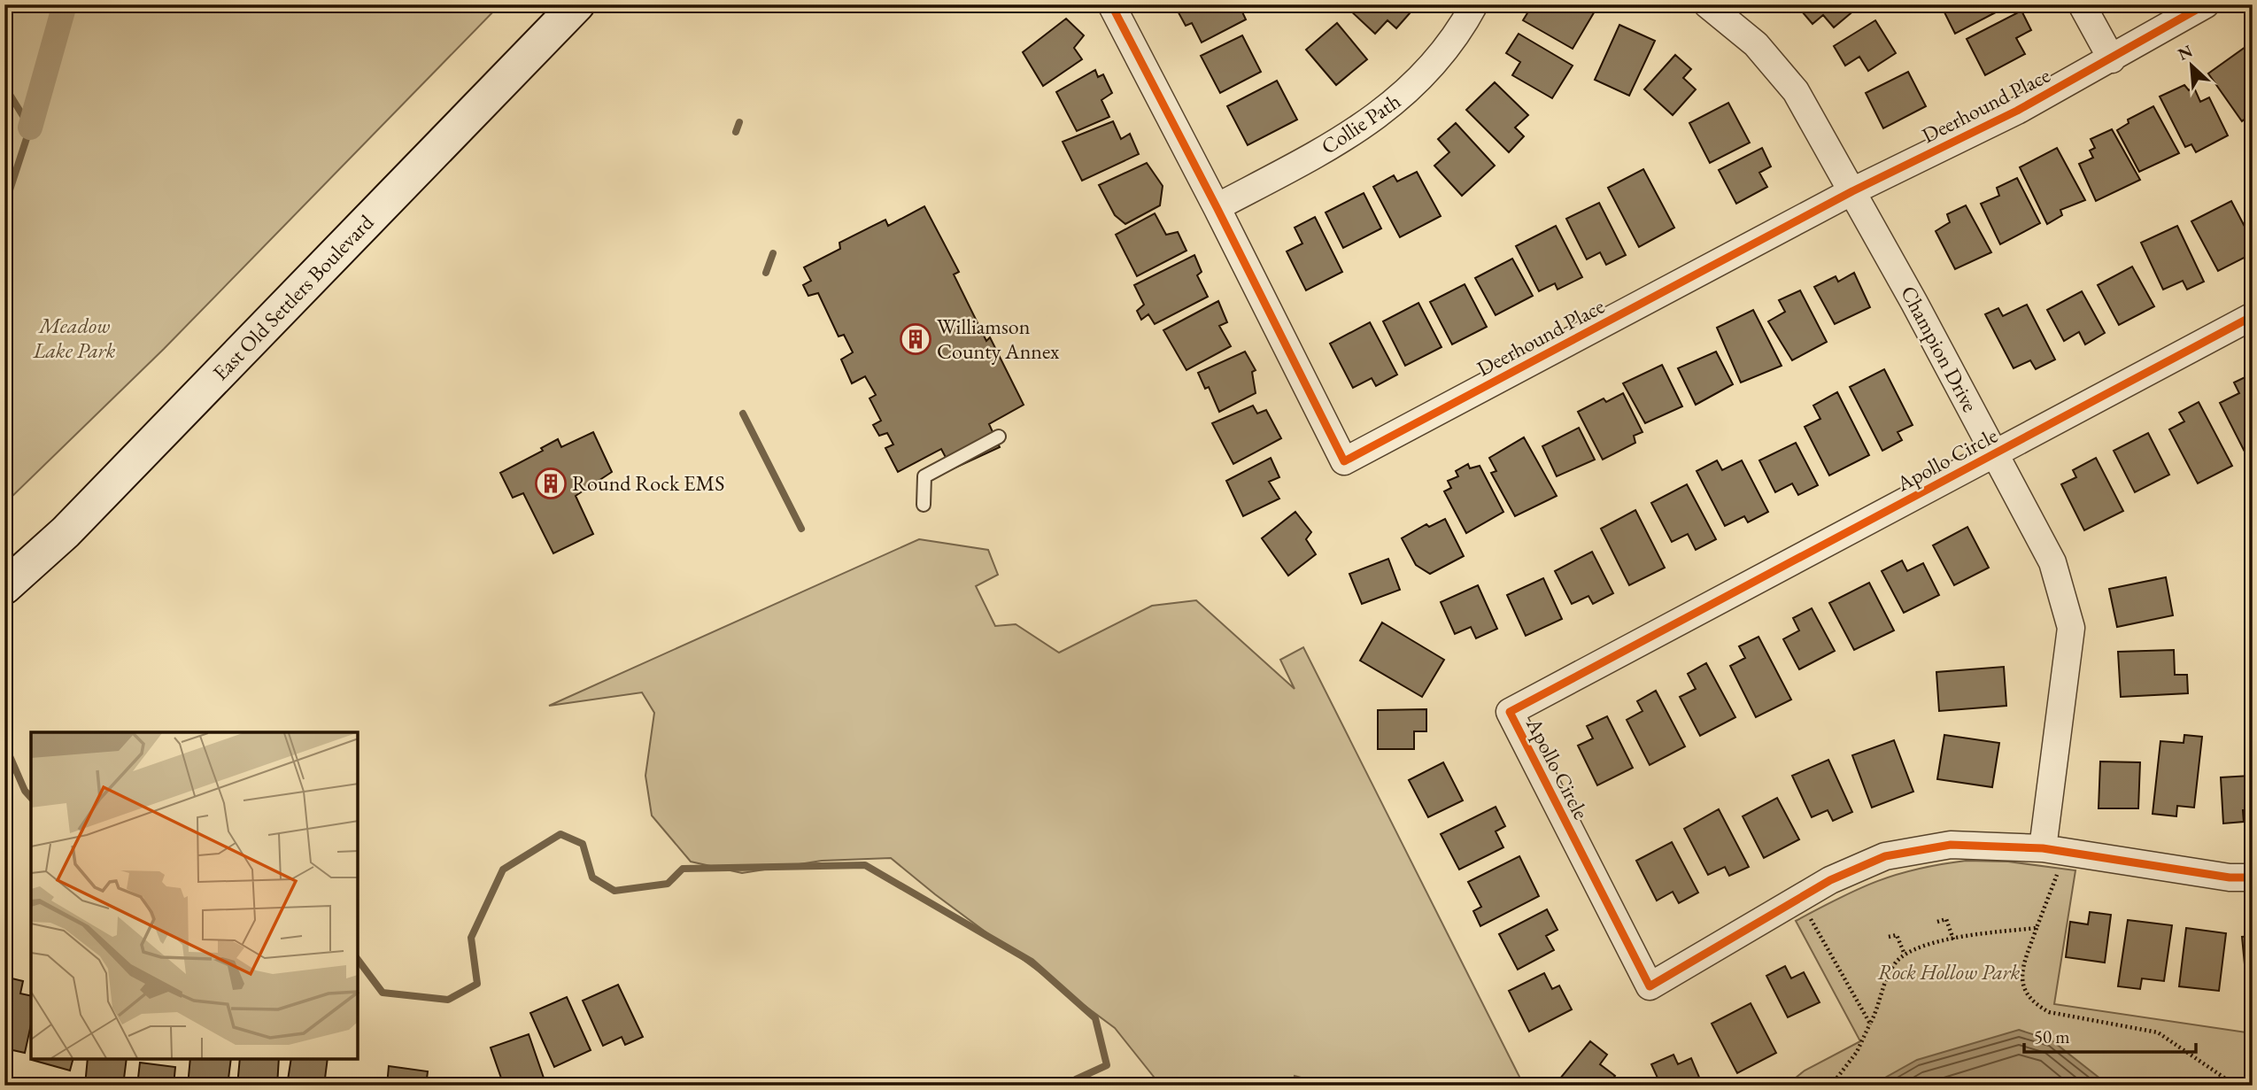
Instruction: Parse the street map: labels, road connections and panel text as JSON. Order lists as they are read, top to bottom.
{
  "streets": {
    "main road": ["East Old Settlers Boulevard"],
    "street": [
      "Deerhound Place",
      "Collie Path",
      "Champion Drive",
      "Apollo Circle"
    ]
  },
  "crossings": [
    ["Deerhound Place", "Collie Path"],
    ["Deerhound Place", "Champion Drive"],
    ["Champion Drive", "Apollo Circle"]
  ],
  "parks": ["Meadow Lake Park", "Rock Hollow Park"],
  "places": {
    "building": ["Williamson County Annex", "Round Rock EMS"]
  },
  "scale_bar": "50 m",
  "north": "top left"
}
